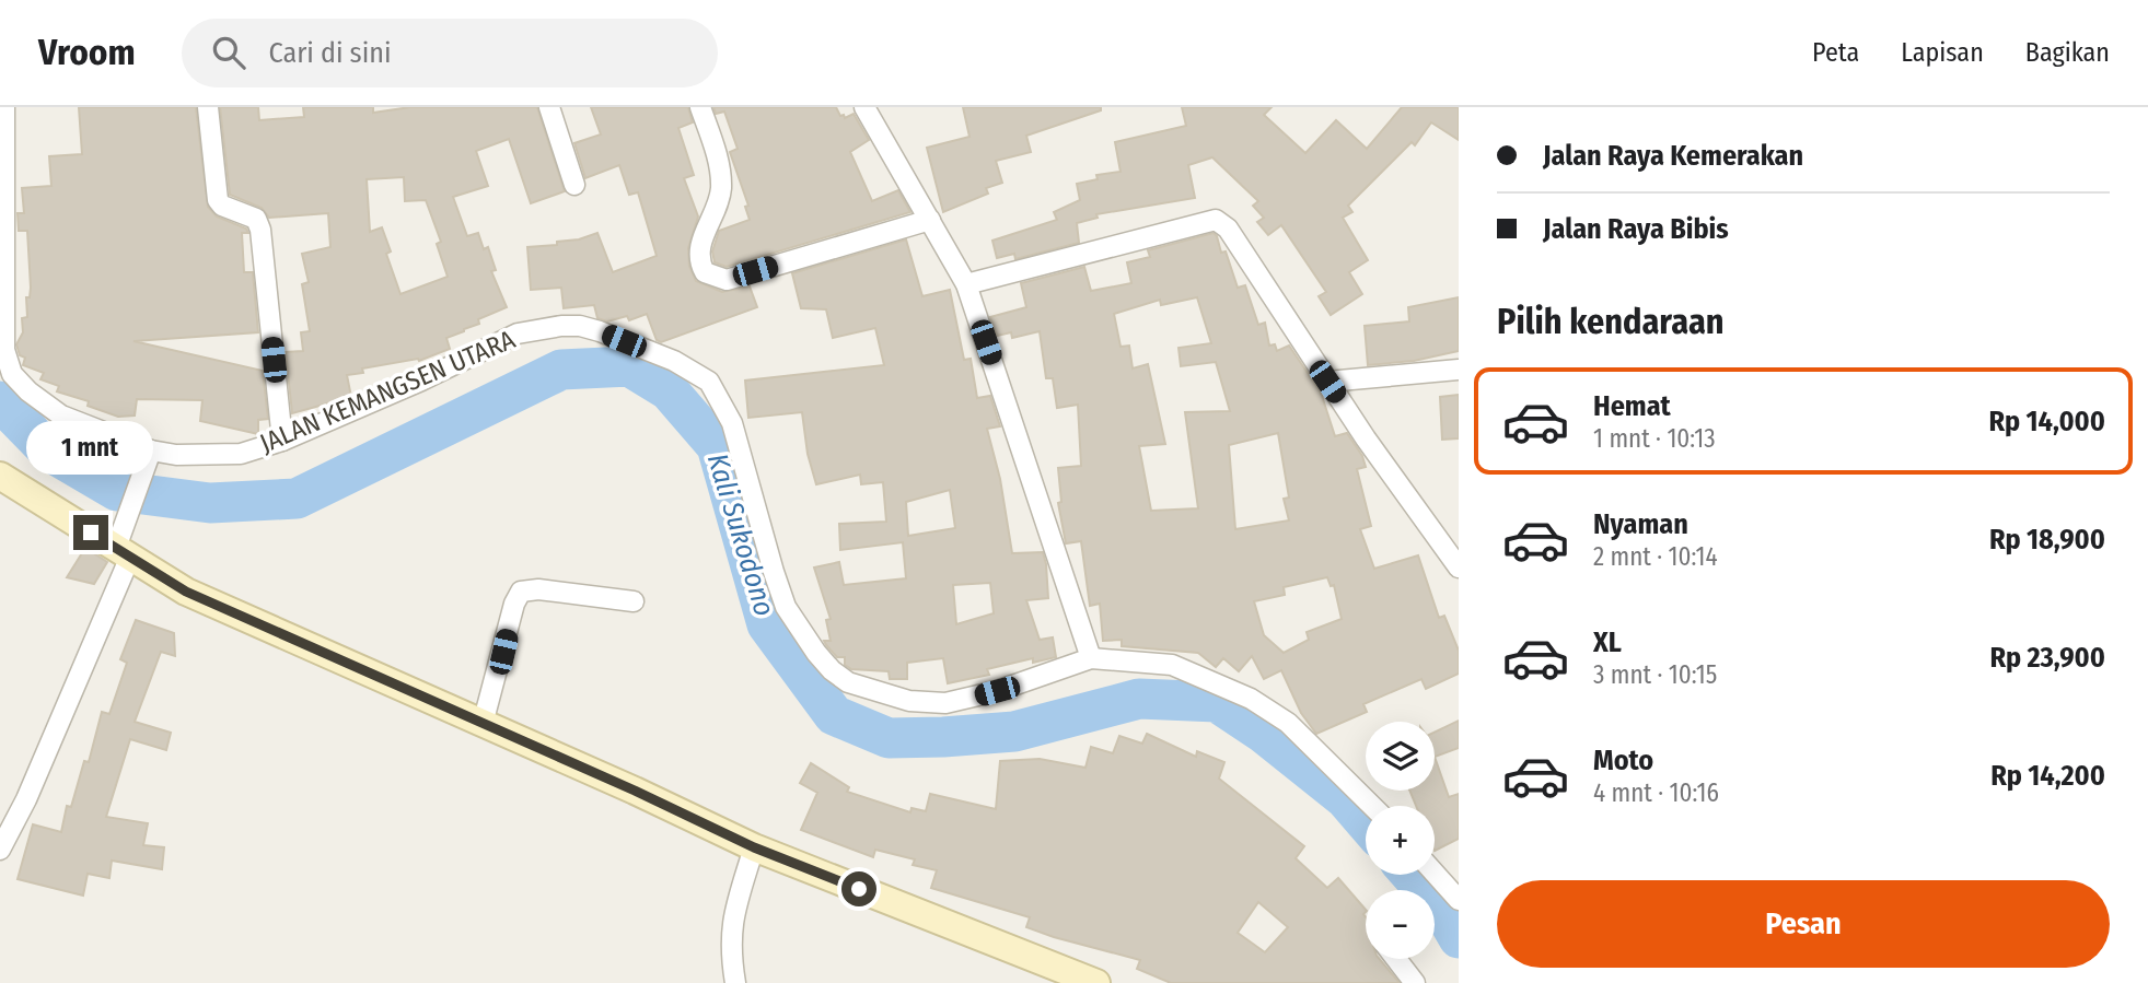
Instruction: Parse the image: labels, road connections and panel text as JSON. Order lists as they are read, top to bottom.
{
  "streets": {
    "street": ["JALAN KEMANGSEN UTARA"]
  },
  "water": ["Kali Sukodono"],
  "page": {
    "header": "Vroom",
    "search": "Cari di sini",
    "nav": ["Peta", "Lapisan", "Bagikan"],
    "banner": ["Jalan Raya Kemerakan", "Jalan Raya Bibis"],
    "heading": "Pilih kendaraan",
    "list": [
      {
        "name": "Hemat",
        "note": "1 mnt · 10:13",
        "value": "Rp 14,000"
      },
      {
        "name": "Nyaman",
        "note": "2 mnt · 10:14",
        "value": "Rp 18,900"
      },
      {
        "name": "XL",
        "note": "3 mnt · 10:15",
        "value": "Rp 23,900"
      },
      {
        "name": "Moto",
        "note": "4 mnt · 10:16",
        "value": "Rp 14,200"
      }
    ],
    "bubble": "1 mnt",
    "map_buttons": ["+", "−"],
    "buttons": "Pesan"
  }
}
